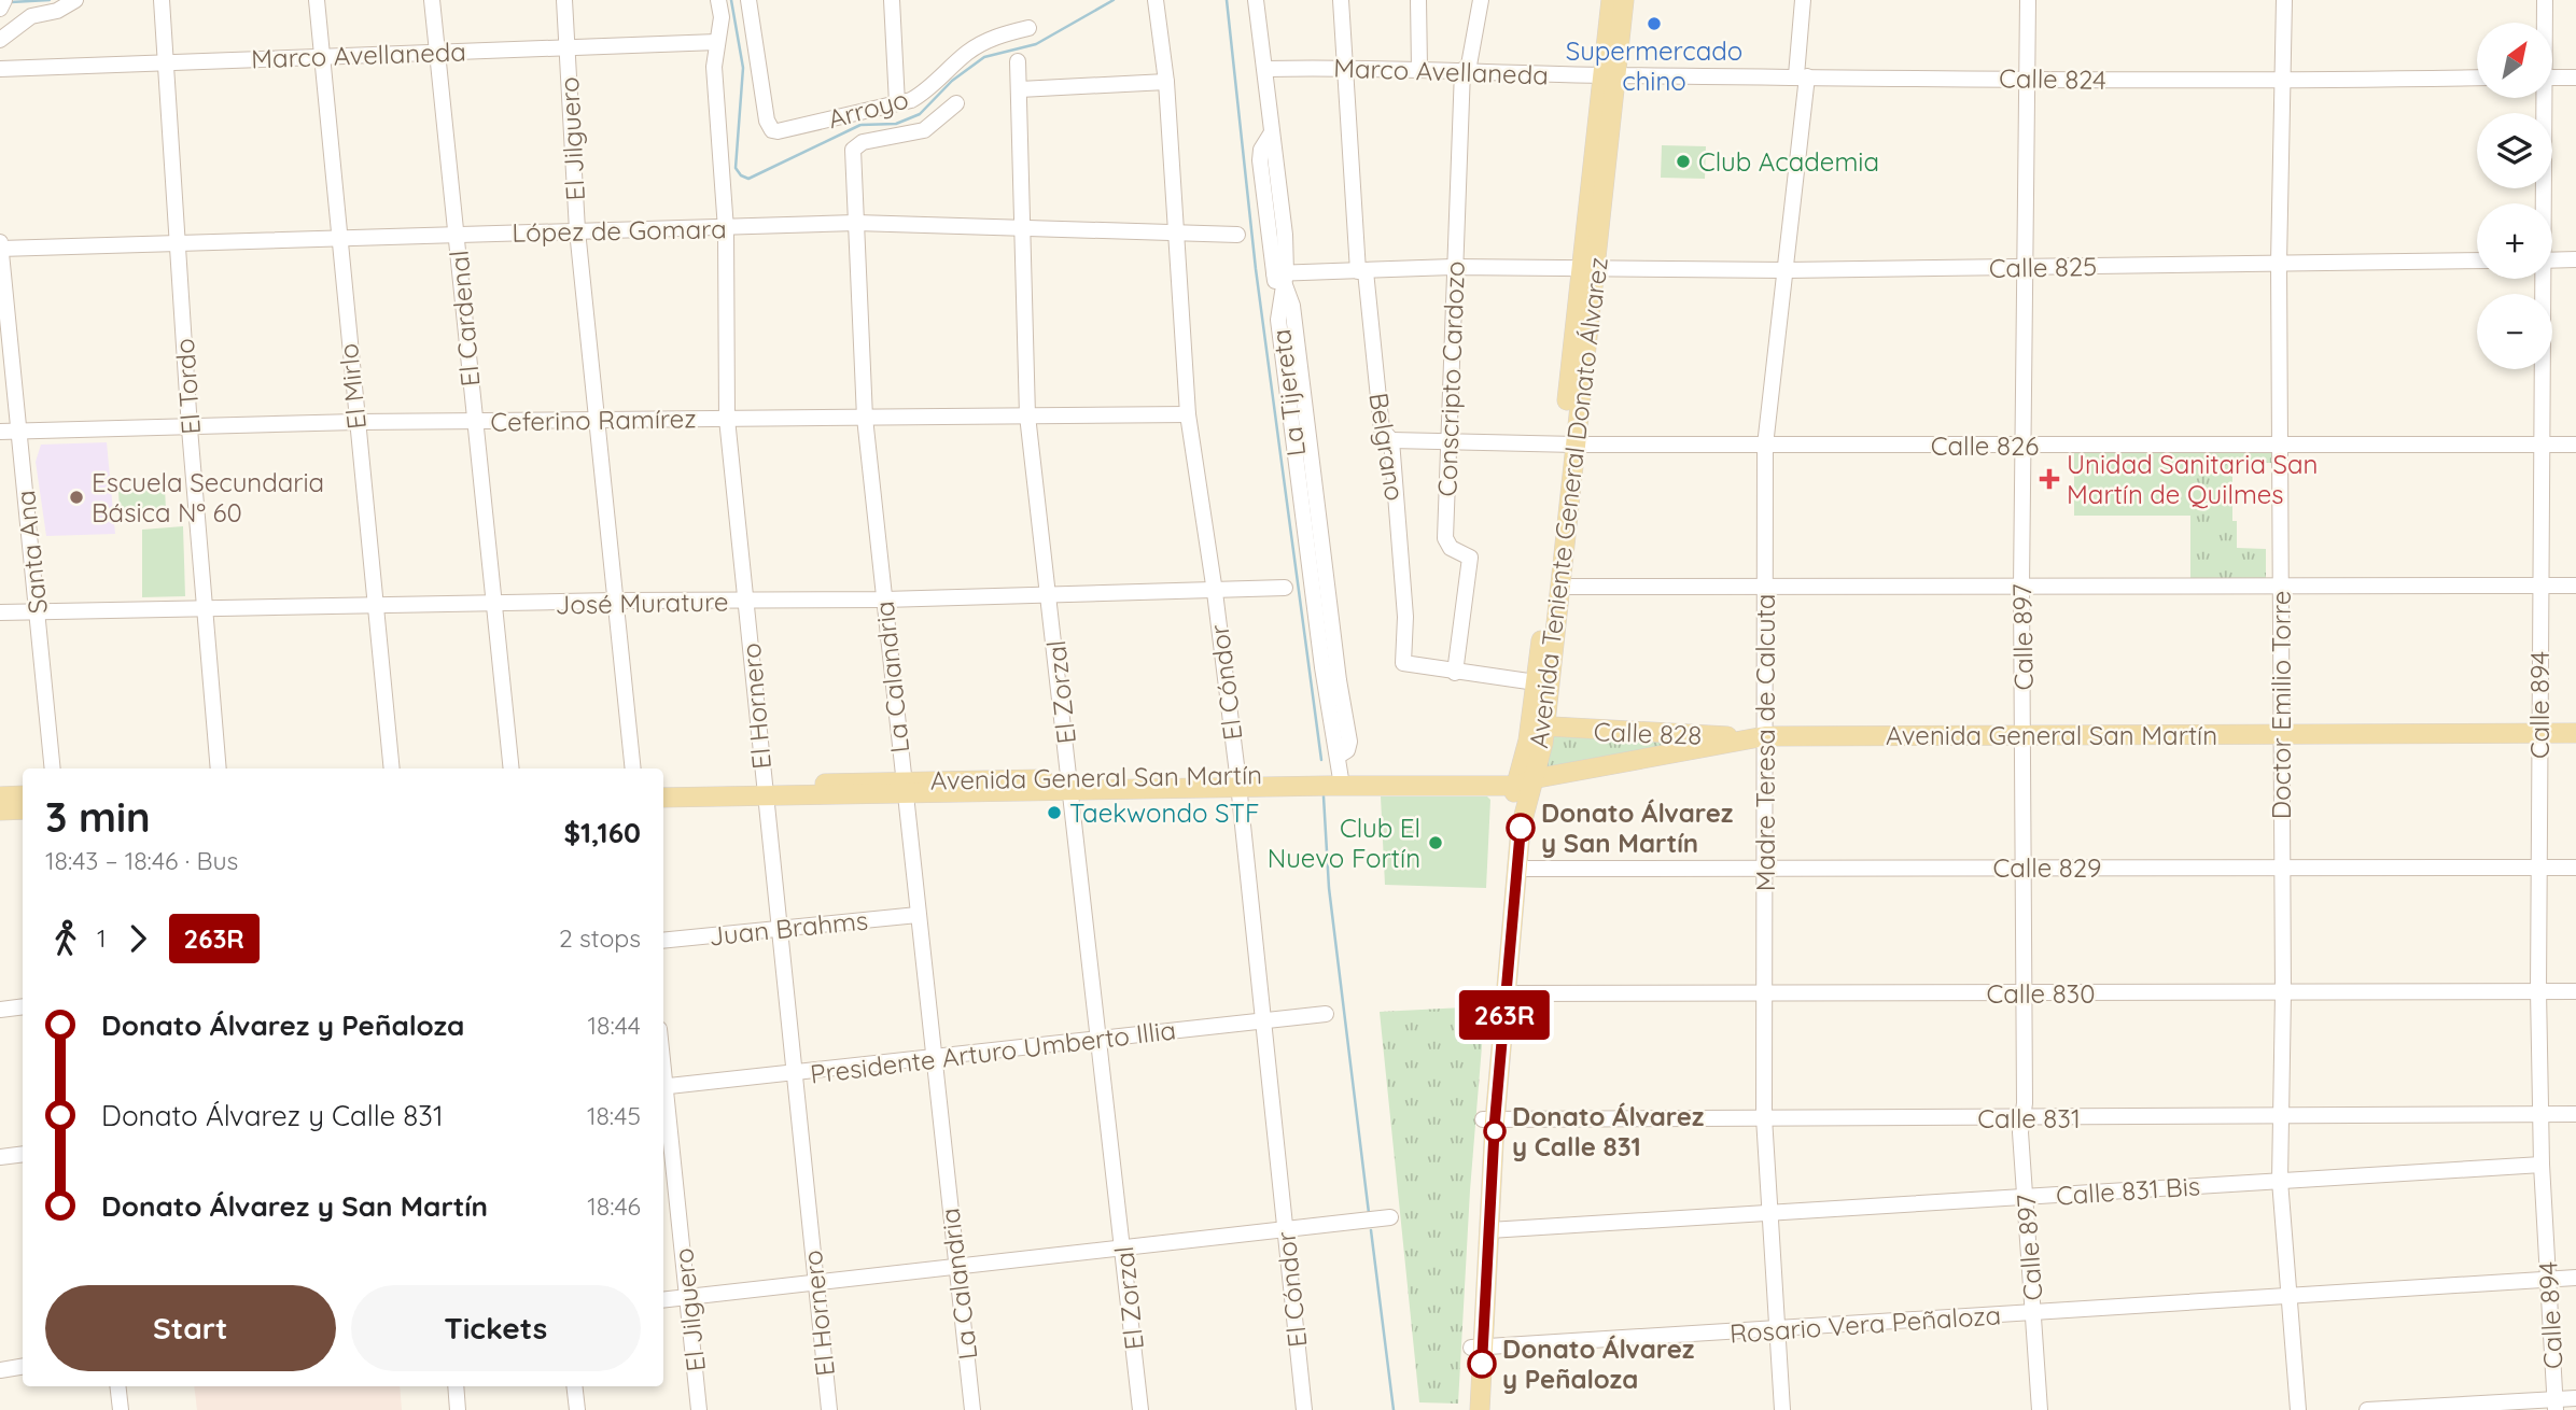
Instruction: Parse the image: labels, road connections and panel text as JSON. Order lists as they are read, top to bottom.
{
  "streets": {
    "main road": ["Avenida Teniente General Donato Álvarez", "Calle 828", "Avenida General San Martín"],
    "street": [
      "Marco Avellaneda",
      "Calle 824",
      "Arroyo",
      "El Jilguero",
      "López de Gomara",
      "Calle 825",
      "El Cardenal",
      "Conscripto Cardozo",
      "El Tordo",
      "El Mirlo",
      "La Tijereta",
      "Ceferino Ramírez",
      "Calle 826",
      "Belgrano",
      "Santa Ana",
      "José Murature",
      "Calle 897",
      "La Calandria",
      "El Cóndor",
      "El Zorzal",
      "Doctor Emilio Torre",
      "Calle 894",
      "El Hornero",
      "Madre Teresa de Calcuta",
      "Calle 829",
      "Juan Brahms",
      "Calle 830",
      "Presidente Arturo Umberto Illia",
      "Calle 831",
      "Calle 831 Bis",
      "Rosario Vera Peñaloza"
    ]
  },
  "crossings": [
    ["Marco Avellaneda", "Calle 824"],
    ["Marco Avellaneda", "El Jilguero"],
    ["Marco Avellaneda", "El Cardenal"],
    ["Marco Avellaneda", "Conscripto Cardozo"],
    ["Marco Avellaneda", "El Tordo"],
    ["Marco Avellaneda", "El Mirlo"],
    ["Marco Avellaneda", "Belgrano"],
    ["Marco Avellaneda", "Avenida Teniente General Donato Álvarez"],
    ["Marco Avellaneda", "El Hornero"],
    ["Calle 824", "Avenida Teniente General Donato Álvarez"],
    ["Calle 824", "Calle 897"],
    ["Calle 824", "Doctor Emilio Torre"],
    ["Calle 824", "Madre Teresa de Calcuta"],
    ["El Jilguero", "López de Gomara"],
    ["El Jilguero", "Ceferino Ramírez"],
    ["El Jilguero", "José Murature"],
    ["López de Gomara", "El Cardenal"],
    ["López de Gomara", "El Tordo"],
    ["López de Gomara", "El Mirlo"],
    ["López de Gomara", "Santa Ana"],
    ["López de Gomara", "La Calandria"],
    ["López de Gomara", "El Cóndor"],
    ["López de Gomara", "El Zorzal"],
    ["López de Gomara", "El Hornero"],
    ["Calle 825", "Avenida Teniente General Donato Álvarez"],
    ["Calle 825", "Calle 897"],
    ["Calle 825", "Doctor Emilio Torre"],
    ["Calle 825", "Madre Teresa de Calcuta"],
    ["El Cardenal", "Ceferino Ramírez"],
    ["El Cardenal", "José Murature"],
    ["Conscripto Cardozo", "Belgrano"],
    ["El Tordo", "Ceferino Ramírez"],
    ["El Tordo", "José Murature"],
    ["El Mirlo", "Ceferino Ramírez"],
    ["El Mirlo", "José Murature"],
    ["La Tijereta", "Avenida General San Martín"],
    ["Ceferino Ramírez", "Santa Ana"],
    ["Ceferino Ramírez", "La Calandria"],
    ["Ceferino Ramírez", "El Cóndor"],
    ["Ceferino Ramírez", "El Zorzal"],
    ["Ceferino Ramírez", "El Hornero"],
    ["Calle 826", "Avenida Teniente General Donato Álvarez"],
    ["Calle 826", "Calle 897"],
    ["Calle 826", "Doctor Emilio Torre"],
    ["Calle 826", "Calle 894"],
    ["Calle 826", "Madre Teresa de Calcuta"],
    ["Avenida Teniente General Donato Álvarez", "Calle 828"],
    ["Avenida Teniente General Donato Álvarez", "Avenida General San Martín"],
    ["Avenida Teniente General Donato Álvarez", "Calle 829"],
    ["Avenida Teniente General Donato Álvarez", "Calle 830"],
    ["Avenida Teniente General Donato Álvarez", "Calle 831"],
    ["Avenida Teniente General Donato Álvarez", "Calle 831 Bis"],
    ["Avenida Teniente General Donato Álvarez", "Rosario Vera Peñaloza"],
    ["Santa Ana", "José Murature"],
    ["José Murature", "La Calandria"],
    ["José Murature", "El Cóndor"],
    ["José Murature", "El Zorzal"],
    ["José Murature", "El Hornero"],
    ["Calle 897", "Avenida General San Martín"],
    ["Calle 897", "Calle 829"],
    ["Calle 897", "Calle 830"],
    ["Calle 897", "Calle 831"],
    ["Calle 897", "Calle 831 Bis"],
    ["Calle 897", "Rosario Vera Peñaloza"],
    ["La Calandria", "Avenida General San Martín"],
    ["La Calandria", "Juan Brahms"],
    ["La Calandria", "Presidente Arturo Umberto Illia"],
    ["El Cóndor", "Avenida General San Martín"],
    ["El Cóndor", "Presidente Arturo Umberto Illia"],
    ["El Zorzal", "Avenida General San Martín"],
    ["El Zorzal", "Presidente Arturo Umberto Illia"],
    ["Doctor Emilio Torre", "Avenida General San Martín"],
    ["Doctor Emilio Torre", "Calle 829"],
    ["Doctor Emilio Torre", "Calle 830"],
    ["Doctor Emilio Torre", "Calle 831"],
    ["Doctor Emilio Torre", "Calle 831 Bis"],
    ["Doctor Emilio Torre", "Rosario Vera Peñaloza"],
    ["Calle 894", "Avenida General San Martín"],
    ["Calle 894", "Calle 829"],
    ["Calle 894", "Calle 830"],
    ["Calle 894", "Calle 831"],
    ["Calle 894", "Calle 831 Bis"],
    ["Calle 894", "Rosario Vera Peñaloza"],
    ["El Hornero", "Avenida General San Martín"],
    ["El Hornero", "Juan Brahms"],
    ["El Hornero", "Presidente Arturo Umberto Illia"],
    ["Calle 828", "Avenida General San Martín"],
    ["Calle 828", "Madre Teresa de Calcuta"],
    ["Avenida General San Martín", "Madre Teresa de Calcuta"],
    ["Madre Teresa de Calcuta", "Calle 829"],
    ["Madre Teresa de Calcuta", "Calle 830"],
    ["Madre Teresa de Calcuta", "Calle 831"],
    ["Madre Teresa de Calcuta", "Calle 831 Bis"],
    ["Madre Teresa de Calcuta", "Rosario Vera Peñaloza"]
  ],
  "places": {
    "other": [
      "Supermercado chino",
      "Club Academia",
      "Escuela Secundaria Básica Nº 60",
      "Taekwondo STF",
      "Donato Álvarez y San Martín",
      "Club El Nuevo Fortín",
      "Donato Álvarez y Calle 831",
      "Donato Álvarez y Peñaloza"
    ],
    "health": ["Unidad Sanitaria San Martín de Quilmes"]
  },
  "lines": ["bus line 263R"],
  "north": "top right",
  "page": {
    "on_map": "263R",
    "map_buttons": ["+", "−"],
    "heading": ["3 min", "18:43 – 18:46 · Bus", "$1,160"],
    "legs": ["1", "263R", "2 stops"],
    "list": [
      {
        "name": "Donato Álvarez y Peñaloza",
        "value": "18:44"
      },
      {
        "name": "Donato Álvarez y Calle 831",
        "value": "18:45"
      },
      {
        "name": "Donato Álvarez y San Martín",
        "value": "18:46"
      }
    ],
    "buttons": ["Start", "Tickets"]
  }
}
